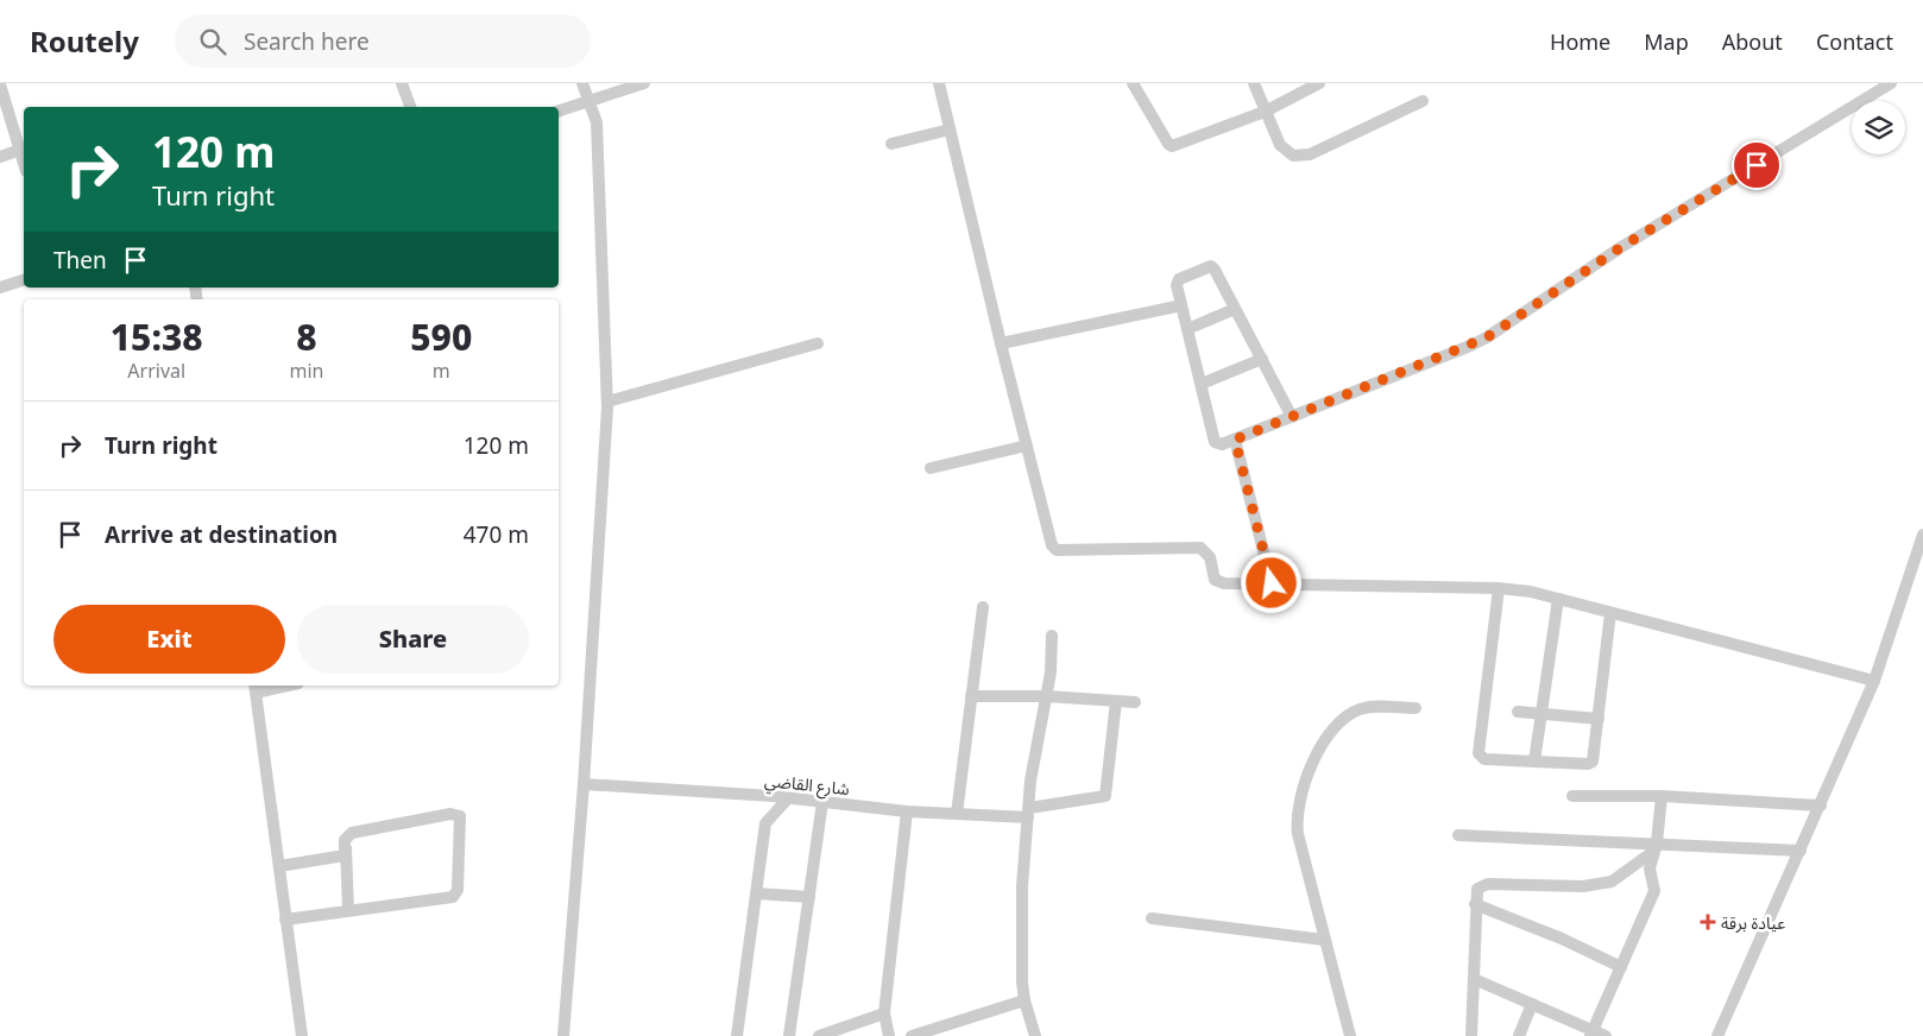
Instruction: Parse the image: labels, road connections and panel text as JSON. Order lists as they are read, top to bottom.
{
  "streets": {
    "street": ["شارع القاضي"]
  },
  "places": {
    "health": ["عيادة برقة"]
  },
  "page": {
    "header": "Routely",
    "search": "Search here",
    "nav": [
      "Home",
      "Map",
      "About",
      "Contact"
    ],
    "turn": ["120 m", "Turn right"],
    "then": "Then",
    "eta": [
      "15:38",
      "Arrival",
      "8",
      "min",
      "590",
      "m"
    ],
    "list": [
      {
        "name": "Turn right",
        "value": "120 m"
      },
      {
        "name": "Arrive at destination",
        "value": "470 m"
      }
    ],
    "buttons": ["Exit", "Share"]
  }
}
